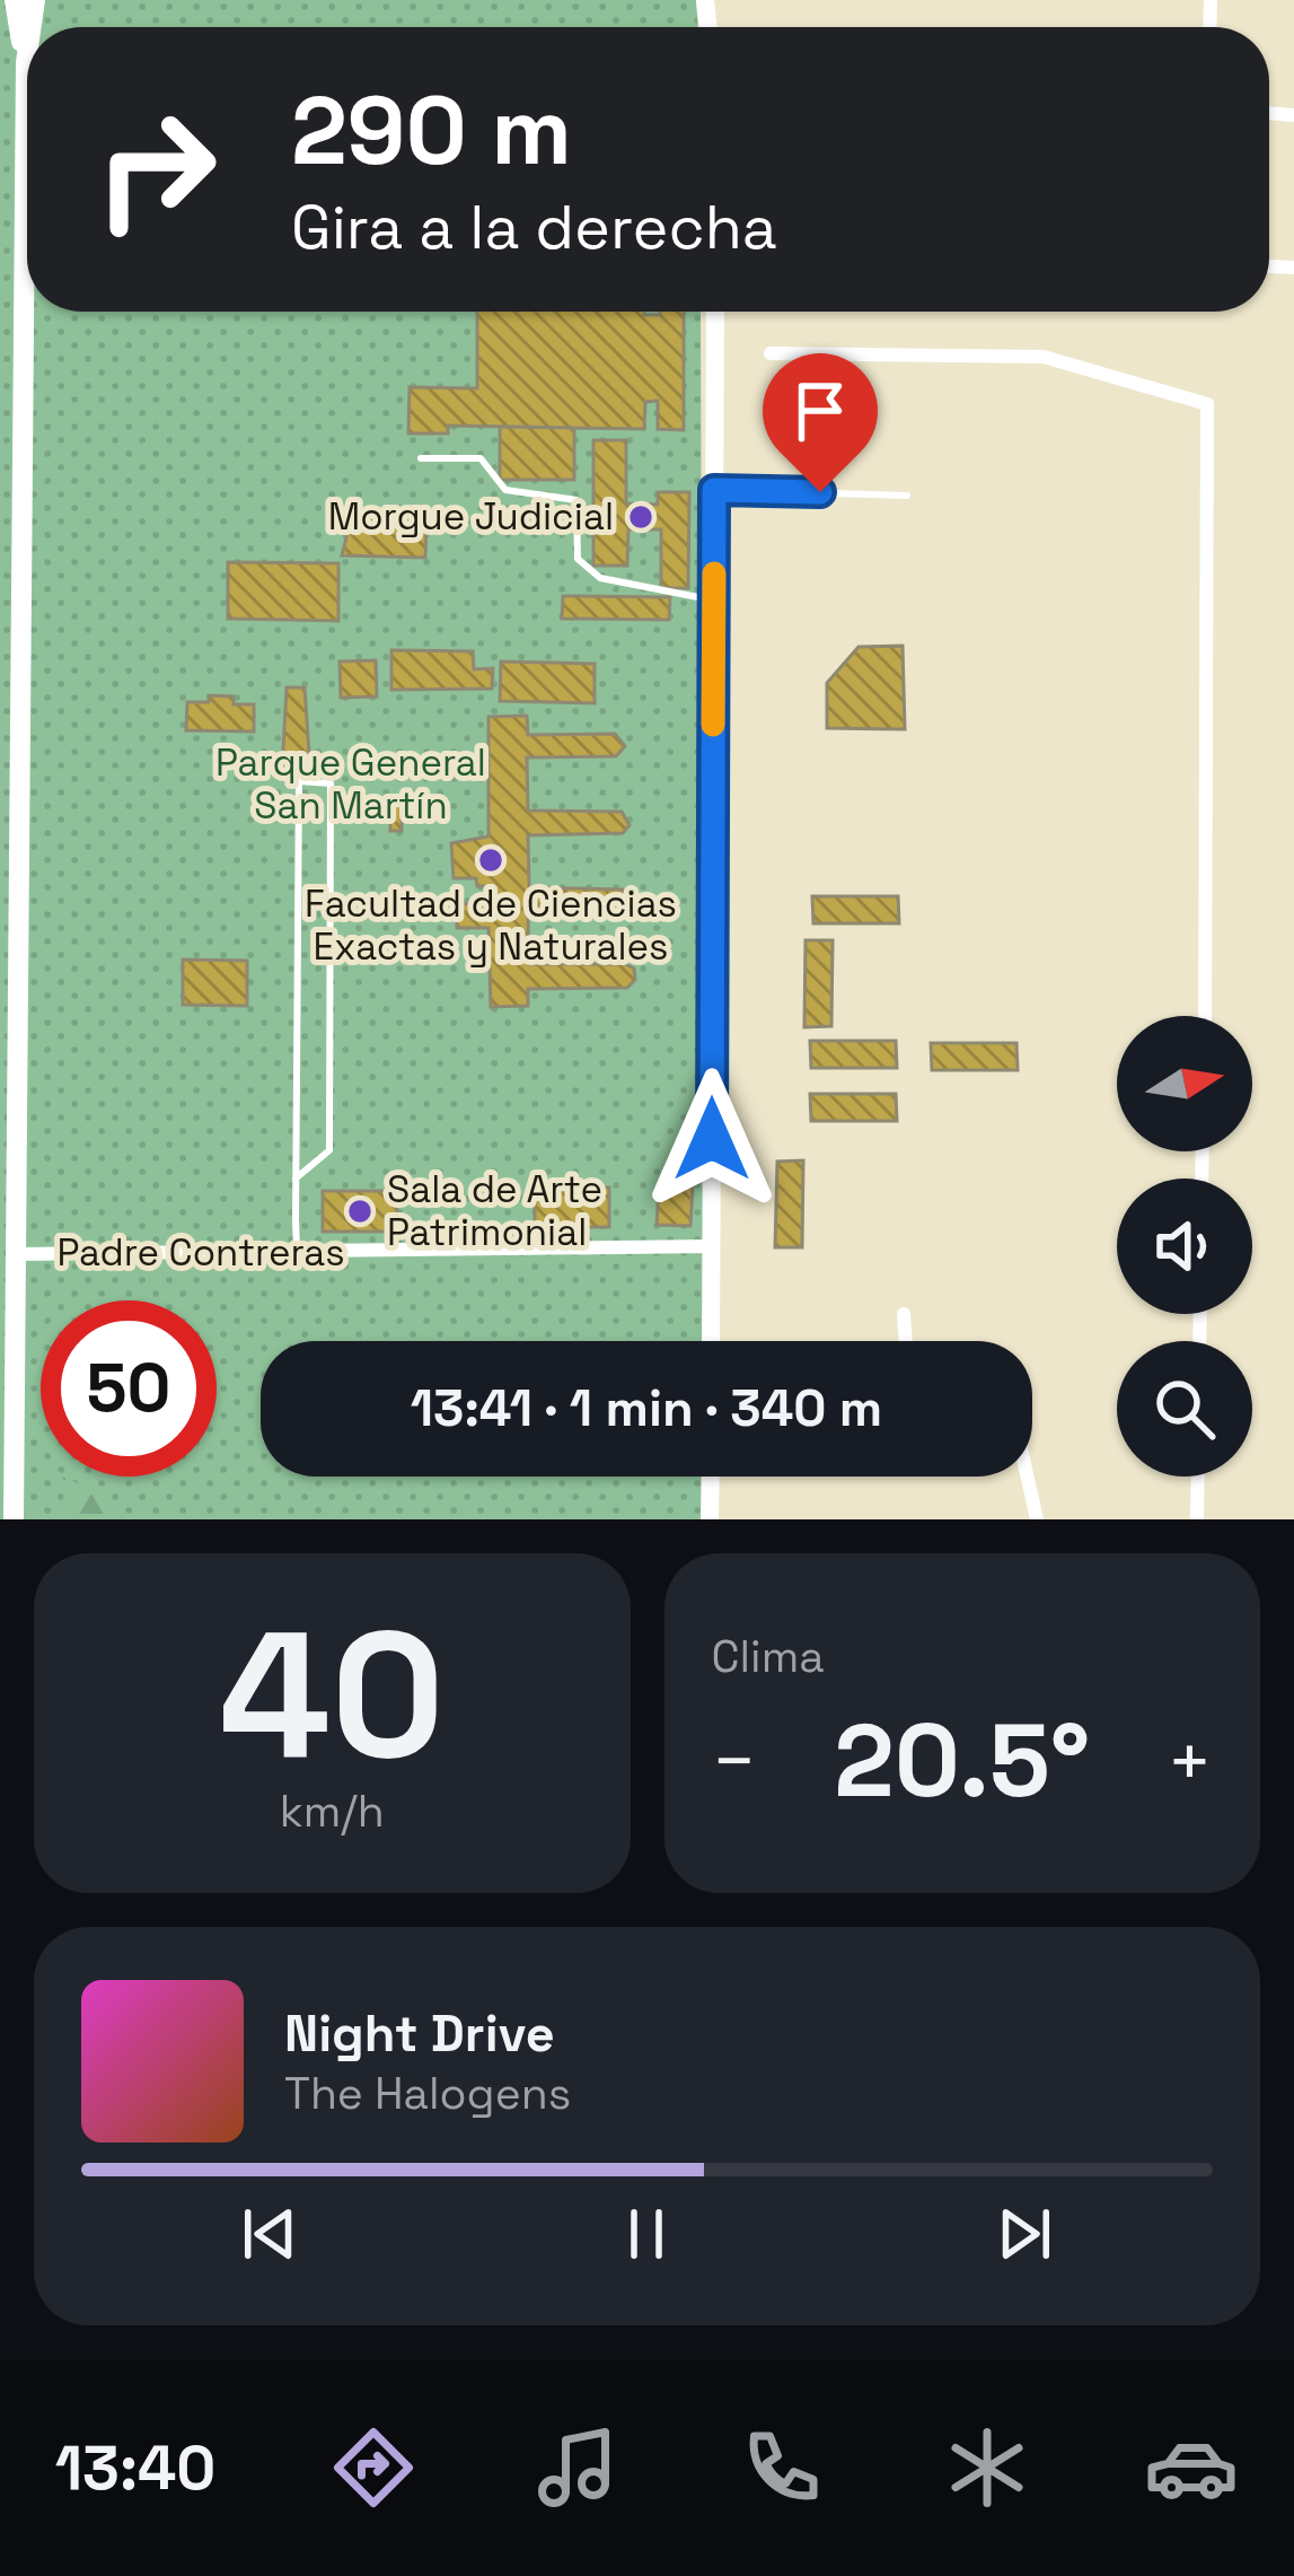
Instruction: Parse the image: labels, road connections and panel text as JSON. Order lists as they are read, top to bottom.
{
  "streets": {
    "street": ["Padre Contreras"]
  },
  "parks": ["Parque General San Martín"],
  "places": ["Morgue Judicial", "Facultad de Ciencias Exactas y Naturales", "Sala de Arte Patrimonial"],
  "north": "right",
  "page": {
    "turn": ["290 m", "Gira a la derecha"],
    "limit": "50",
    "trip": "13:41 · 1 min · 340 m",
    "tile": [
      ["40", "km/h"],
      "Clima"
    ],
    "heat": ["−", "20.5°", "+"],
    "song": ["Night Drive", "The Halogens"],
    "tabs": "13:40"
  }
}
